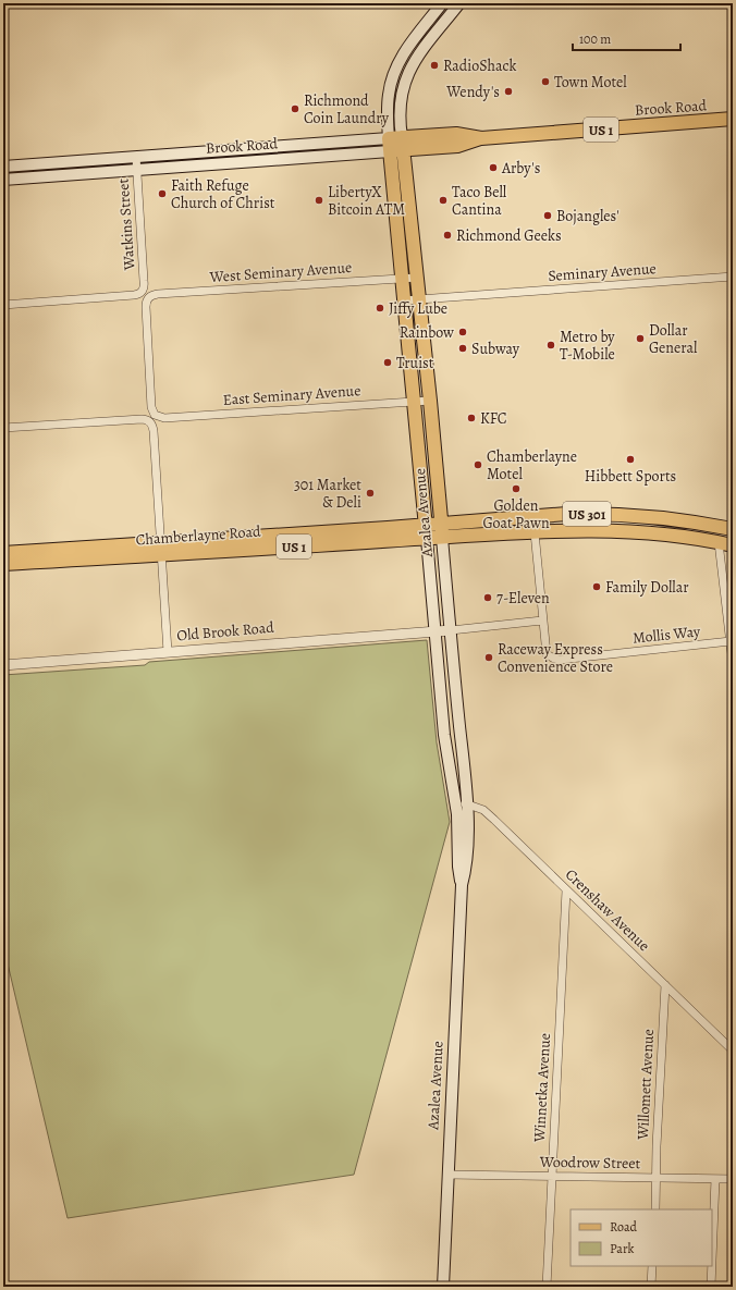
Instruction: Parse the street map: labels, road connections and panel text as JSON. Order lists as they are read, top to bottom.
{
  "streets": {
    "main road": [
      "Brook Road",
      "US 1",
      "Azalea Avenue",
      "US 301",
      "Chamberlayne Road"
    ],
    "street": [
      "Watkins Street",
      "West Seminary Avenue",
      "Seminary Avenue",
      "East Seminary Avenue",
      "Old Brook Road",
      "Mollis Way",
      "Crenshaw Avenue",
      "Willomett Avenue",
      "Winnetka Avenue",
      "Woodrow Street"
    ]
  },
  "crossings": [
    ["Brook Road", "Watkins Street"],
    ["Brook Road", "Azalea Avenue"],
    ["US 1", "Chamberlayne Road"],
    ["West Seminary Avenue", "East Seminary Avenue"],
    ["West Seminary Avenue", "Azalea Avenue"],
    ["Seminary Avenue", "Azalea Avenue"],
    ["East Seminary Avenue", "Azalea Avenue"],
    ["Azalea Avenue", "US 301"],
    ["Azalea Avenue", "Chamberlayne Road"],
    ["Azalea Avenue", "Old Brook Road"],
    ["Azalea Avenue", "Crenshaw Avenue"],
    ["Azalea Avenue", "Woodrow Street"],
    ["US 301", "Chamberlayne Road"],
    ["US 301", "Mollis Way"],
    ["Crenshaw Avenue", "Willomett Avenue"],
    ["Crenshaw Avenue", "Winnetka Avenue"],
    ["Willomett Avenue", "Woodrow Street"],
    ["Winnetka Avenue", "Woodrow Street"]
  ],
  "places": [
    "RadioShack",
    "Town Motel",
    "Wendy's",
    "Richmond Coin Laundry",
    "Arby's",
    "Faith Refuge Church of Christ",
    "LibertyX Bitcoin ATM",
    "Taco Bell Cantina",
    "Bojangles'",
    "Richmond Geeks",
    "Jiffy Lube",
    "Rainbow",
    "Dollar General",
    "Metro by T-Mobile",
    "Subway",
    "Truist",
    "KFC",
    "Hibbett Sports",
    "Chamberlayne Motel",
    "Golden Goat Pawn",
    "301 Market & Deli",
    "Family Dollar",
    "7-Eleven",
    "Raceway Express Convenience Store"
  ],
  "legend": ["Road", "Park"],
  "scale_bar": "100 m"
}
